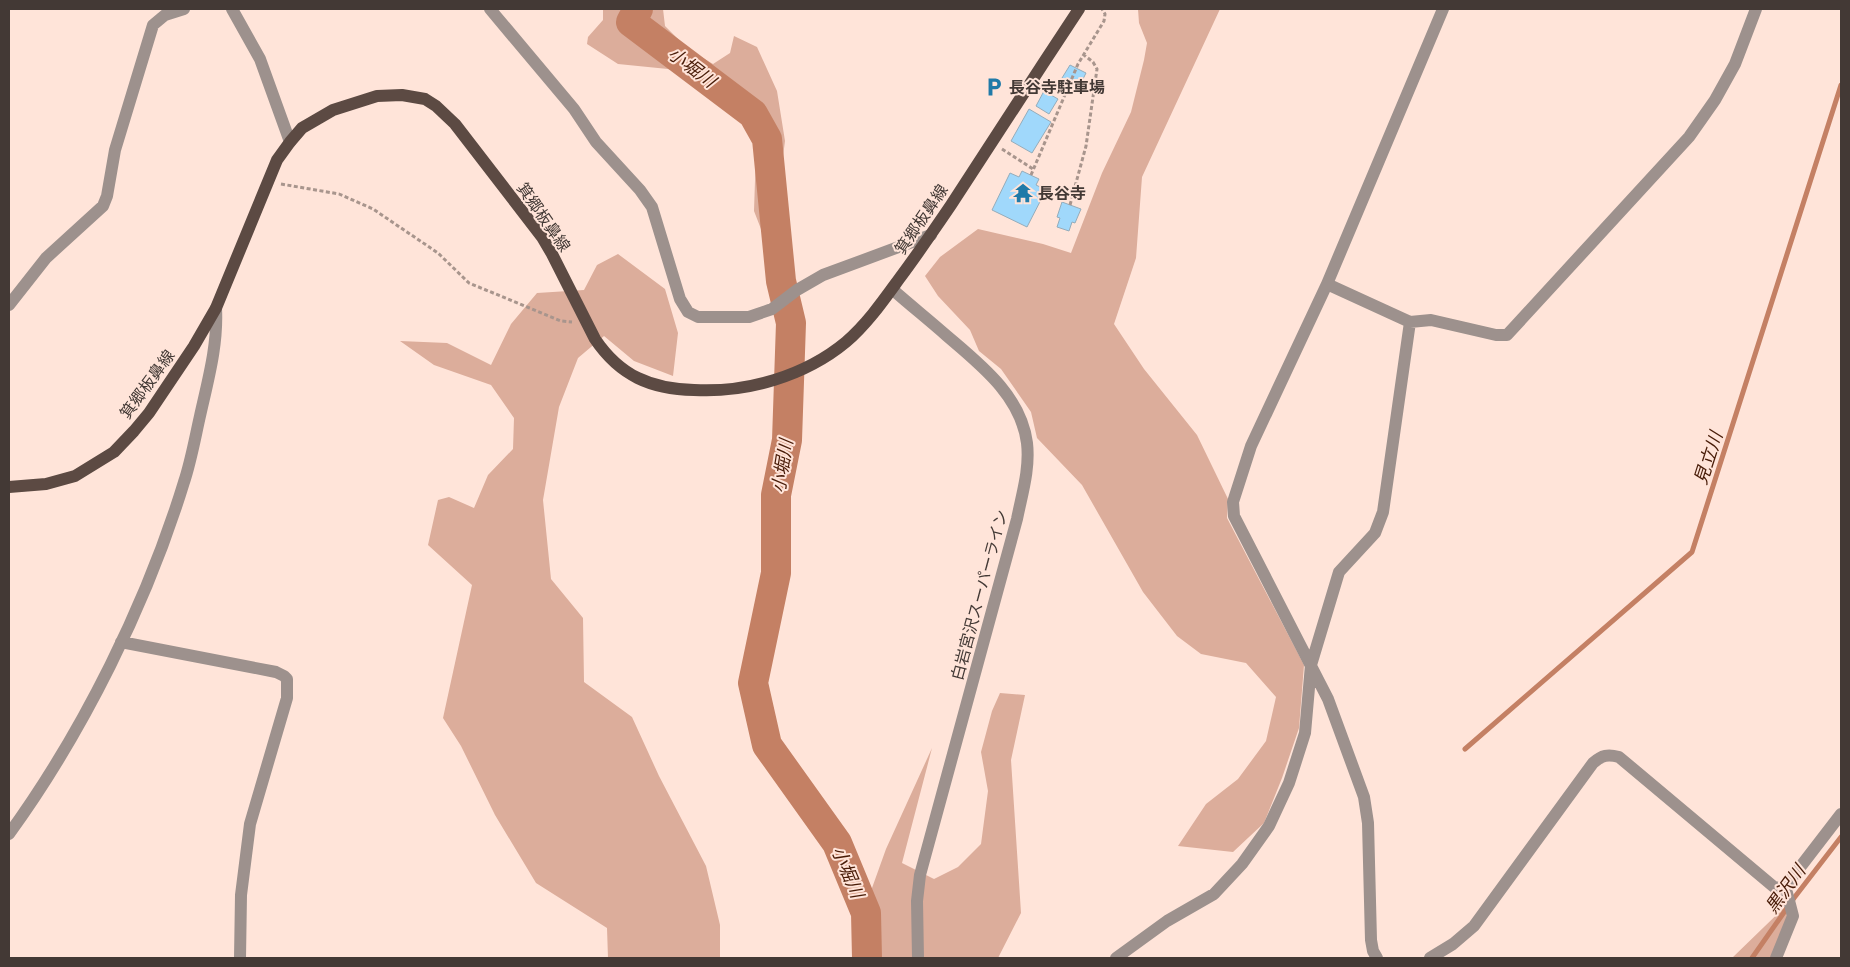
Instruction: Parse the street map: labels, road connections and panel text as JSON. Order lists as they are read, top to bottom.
{
  "streets": {
    "main road": ["箕郷板鼻線"],
    "street": ["白岩宮沢スーパーライン"]
  },
  "crossings": [
    ["箕郷板鼻線", "白岩宮沢スーパーライン"]
  ],
  "water": ["小堀川", "見立川", "黒沢川"],
  "places": {
    "parking": ["長谷寺駐車場"],
    "temple": ["長谷寺"]
  }
}
